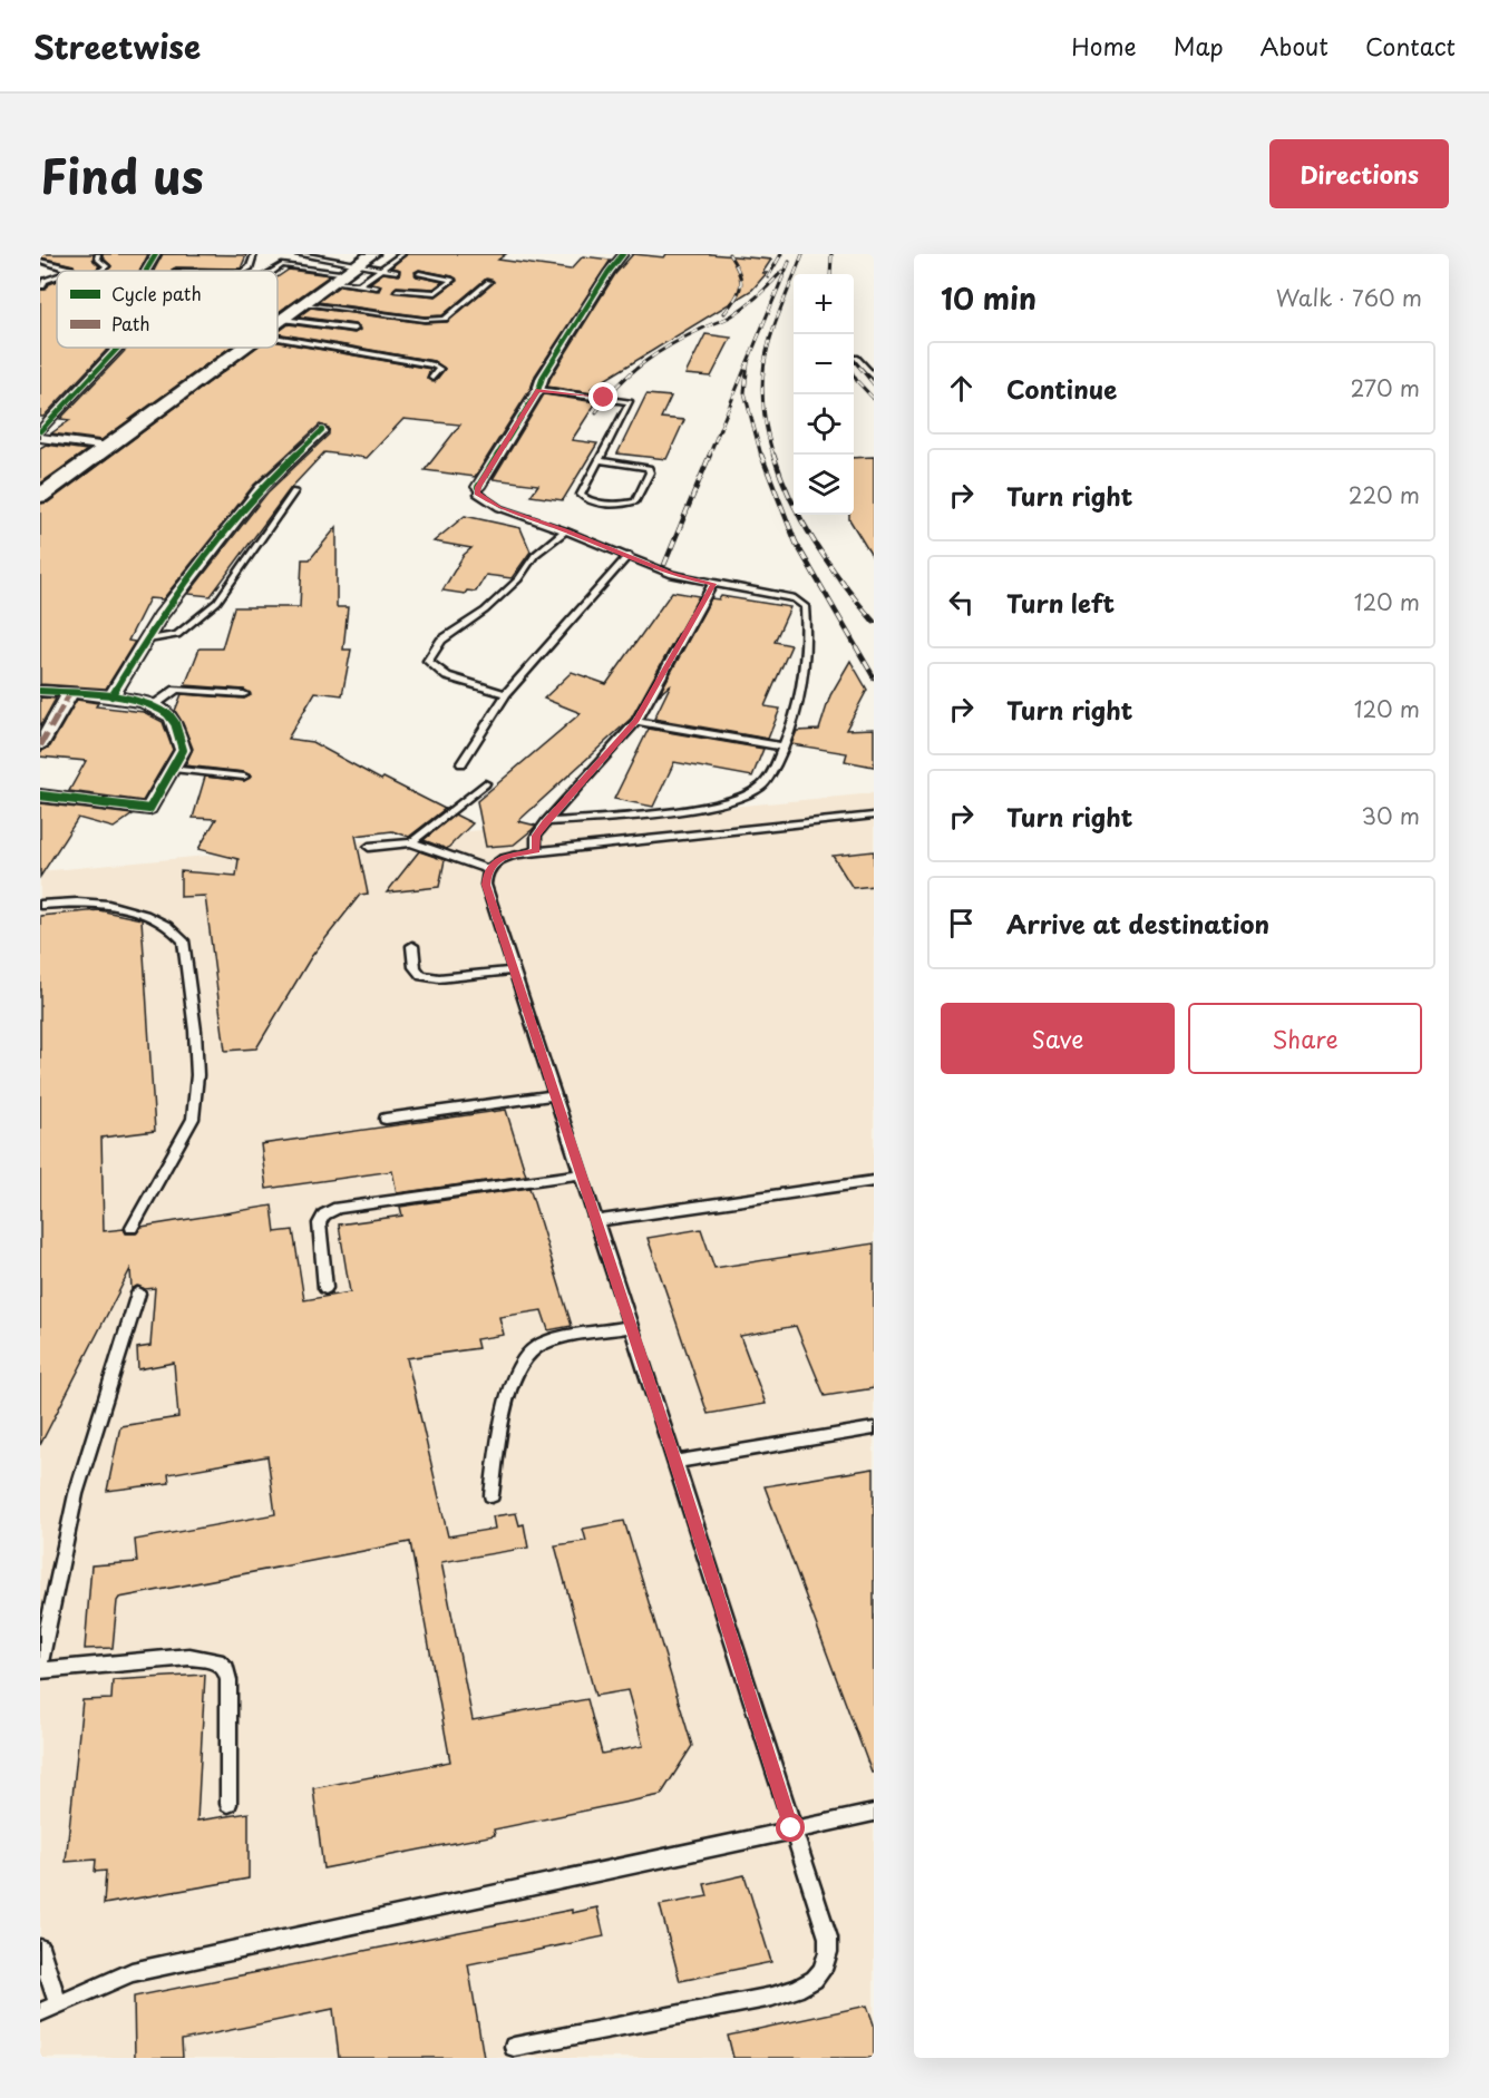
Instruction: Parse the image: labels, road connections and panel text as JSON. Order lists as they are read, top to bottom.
{
  "legend": ["Cycle path", "Path"],
  "page": {
    "header": "Streetwise",
    "nav": [
      "Home",
      "Map",
      "About",
      "Contact"
    ],
    "title": "Find us",
    "buttons": [
      "Directions",
      ["Save", "Share"]
    ],
    "heading": ["10 min", "Walk · 760 m"],
    "map_buttons": ["+", "−"],
    "list": [
      ["Continue", "270 m"],
      ["Turn right", "220 m"],
      ["Turn left", "120 m"],
      ["Turn right", "120 m"],
      ["Turn right", "30 m"],
      "Arrive at destination"
    ]
  }
}
